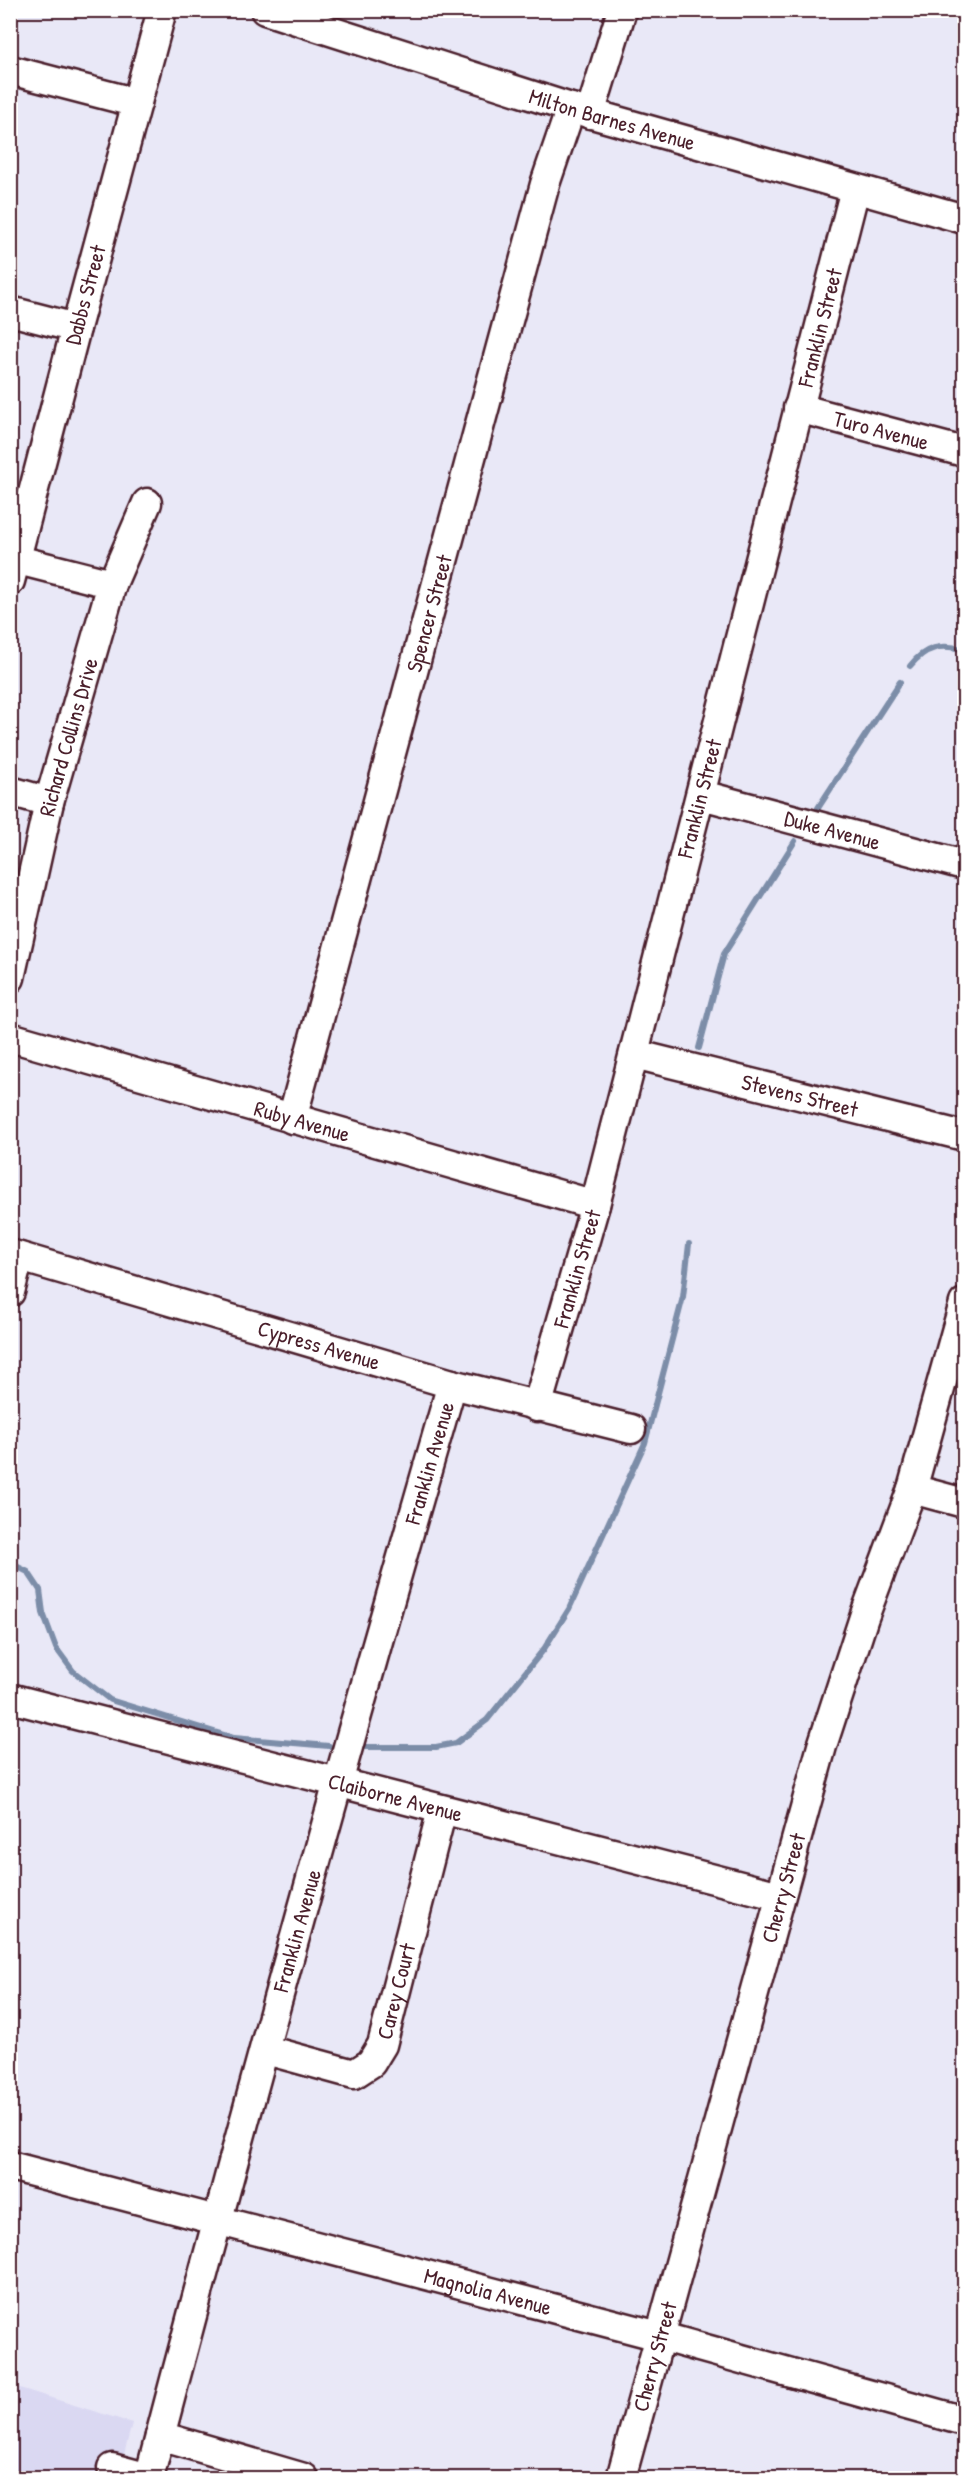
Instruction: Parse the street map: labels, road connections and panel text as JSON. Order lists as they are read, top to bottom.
{
  "streets": {
    "street": [
      "Milton Barnes Avenue",
      "Dabbs Street",
      "Franklin Street",
      "Turo Avenue",
      "Spencer Street",
      "Richard Collins Drive",
      "Duke Avenue",
      "Stevens Street",
      "Ruby Avenue",
      "Cypress Avenue",
      "Franklin Avenue",
      "Claiborne Avenue",
      "Cherry Street",
      "Carey Court",
      "Magnolia Avenue"
    ]
  },
  "crossings": [
    ["Milton Barnes Avenue", "Franklin Street"],
    ["Milton Barnes Avenue", "Spencer Street"],
    ["Franklin Street", "Turo Avenue"],
    ["Franklin Street", "Duke Avenue"],
    ["Franklin Street", "Stevens Street"],
    ["Franklin Street", "Ruby Avenue"],
    ["Franklin Street", "Cypress Avenue"],
    ["Spencer Street", "Ruby Avenue"],
    ["Cypress Avenue", "Franklin Avenue"],
    ["Franklin Avenue", "Claiborne Avenue"],
    ["Franklin Avenue", "Carey Court"],
    ["Franklin Avenue", "Magnolia Avenue"],
    ["Claiborne Avenue", "Cherry Street"],
    ["Claiborne Avenue", "Carey Court"],
    ["Cherry Street", "Magnolia Avenue"]
  ]
}
